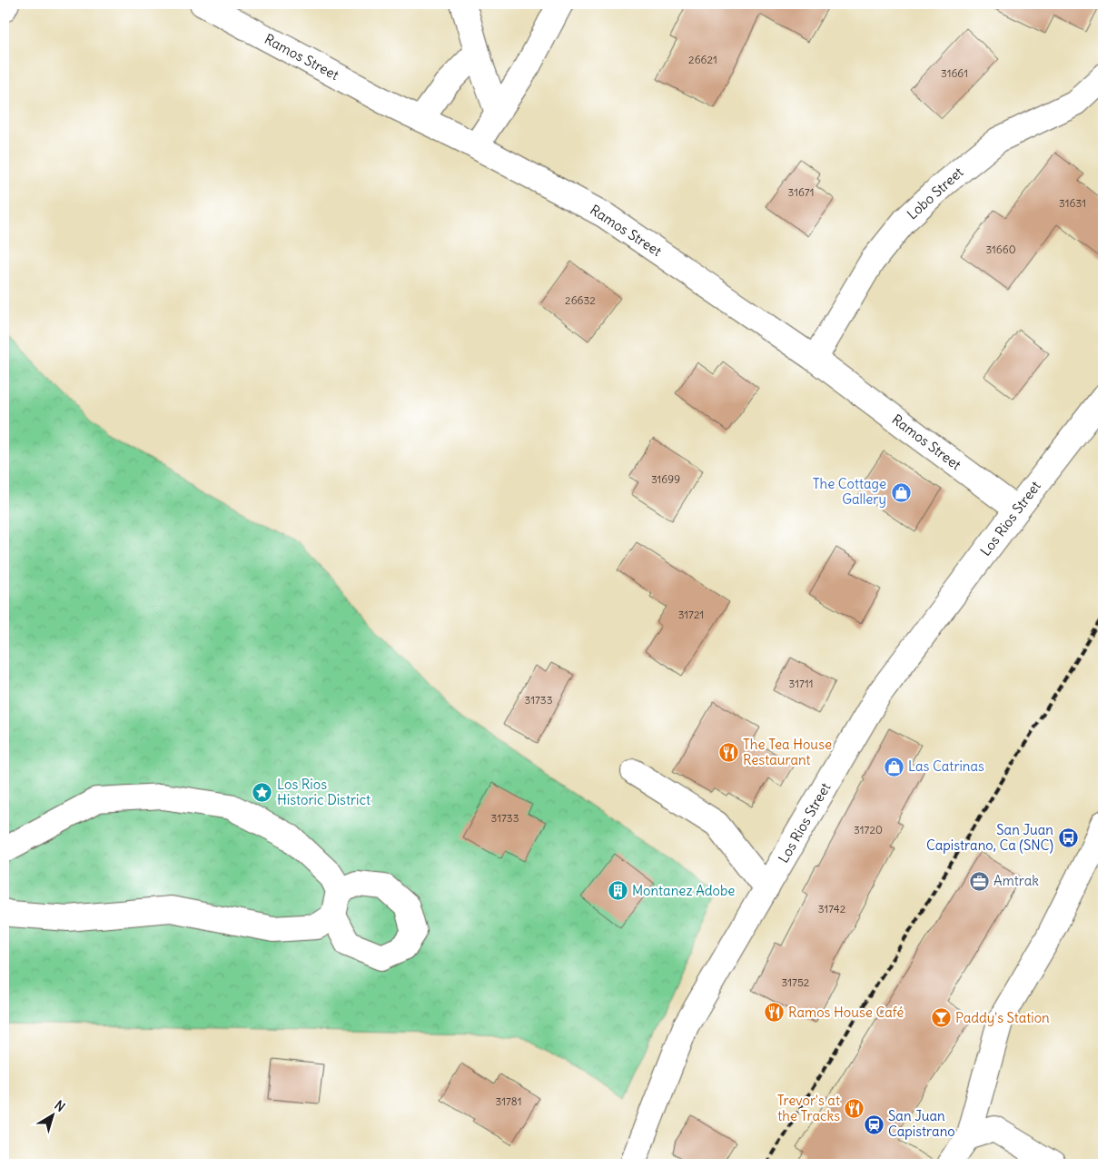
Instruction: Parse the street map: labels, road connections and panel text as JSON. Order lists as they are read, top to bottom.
{
  "streets": {
    "street": ["Ramos Street", "Lobo Street", "Los Rios Street"]
  },
  "crossings": [
    ["Ramos Street", "Lobo Street"],
    ["Ramos Street", "Los Rios Street"]
  ],
  "places": {
    "shop": ["The Cottage Gallery", "Las Catrinas"],
    "restaurant": ["The Tea House Restaurant", "Ramos House Café", "Trevor's at the Tracks"],
    "place": ["Los Rios Historic District"],
    "bus stop": ["San Juan Capistrano, Ca (SNC)"],
    "office": ["Amtrak"],
    "building": ["Montanez Adobe"],
    "bar": ["Paddy's Station"],
    "station": ["San Juan Capistrano"]
  },
  "house_numbers": [
    "26621",
    "31661",
    "31671",
    "31631",
    "31660",
    "26632",
    "31699",
    "31721",
    "31711",
    "31733",
    "31733",
    "31720",
    "31742",
    "31752",
    "31781"
  ],
  "north": "top right"
}
